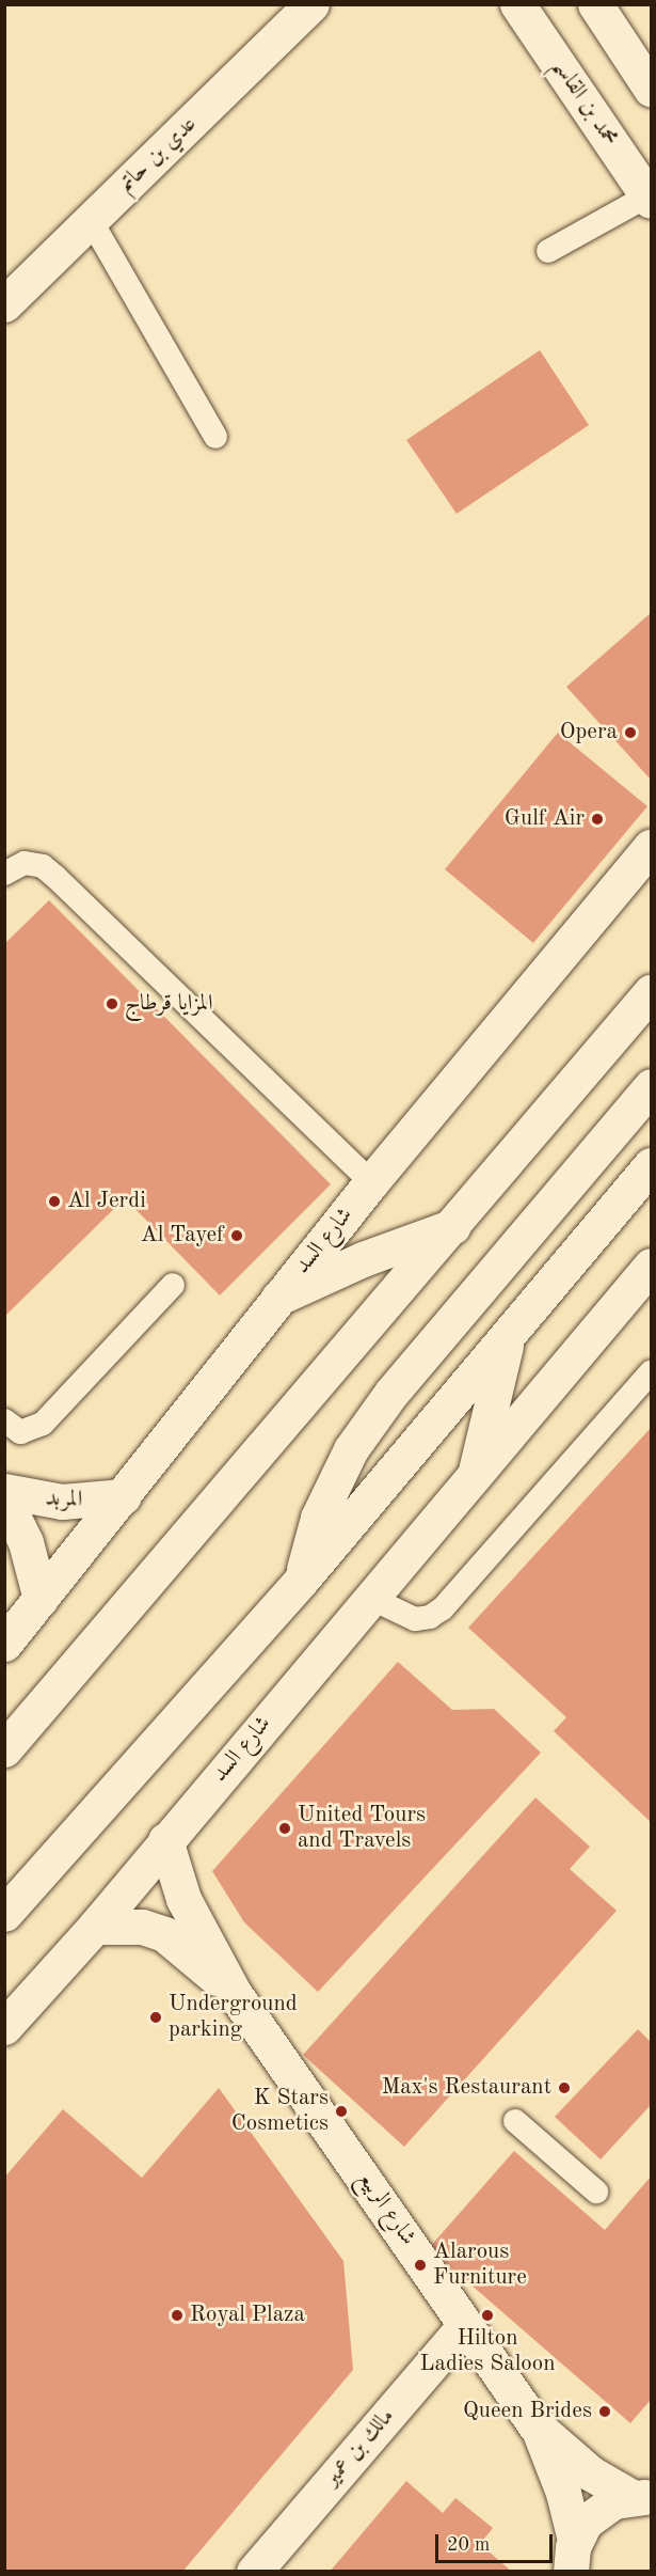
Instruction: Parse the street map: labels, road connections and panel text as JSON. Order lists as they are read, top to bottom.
{
  "streets": {
    "street": [
      "محمد بن القاسم",
      "عدي بن حاتم",
      "شارع السد",
      "المربد",
      "شارع الربيع",
      "مالك بن عمير"
    ]
  },
  "crossings": [
    ["شارع السد", "المربد"],
    ["شارع السد", "شارع الربيع"],
    ["شارع الربيع", "مالك بن عمير"]
  ],
  "places": [
    "Opera",
    "Gulf Air",
    "المزايا قرطاج",
    "Al Jerdi",
    "Al Tayef",
    "United Tours and Travels",
    "Underground parking",
    "Max's Restaurant",
    "K Stars Cosmetics",
    "Alarous Furniture",
    "Royal Plaza",
    "Hilton Ladies Saloon",
    "Queen Brides"
  ],
  "scale_bar": "20 m"
}
